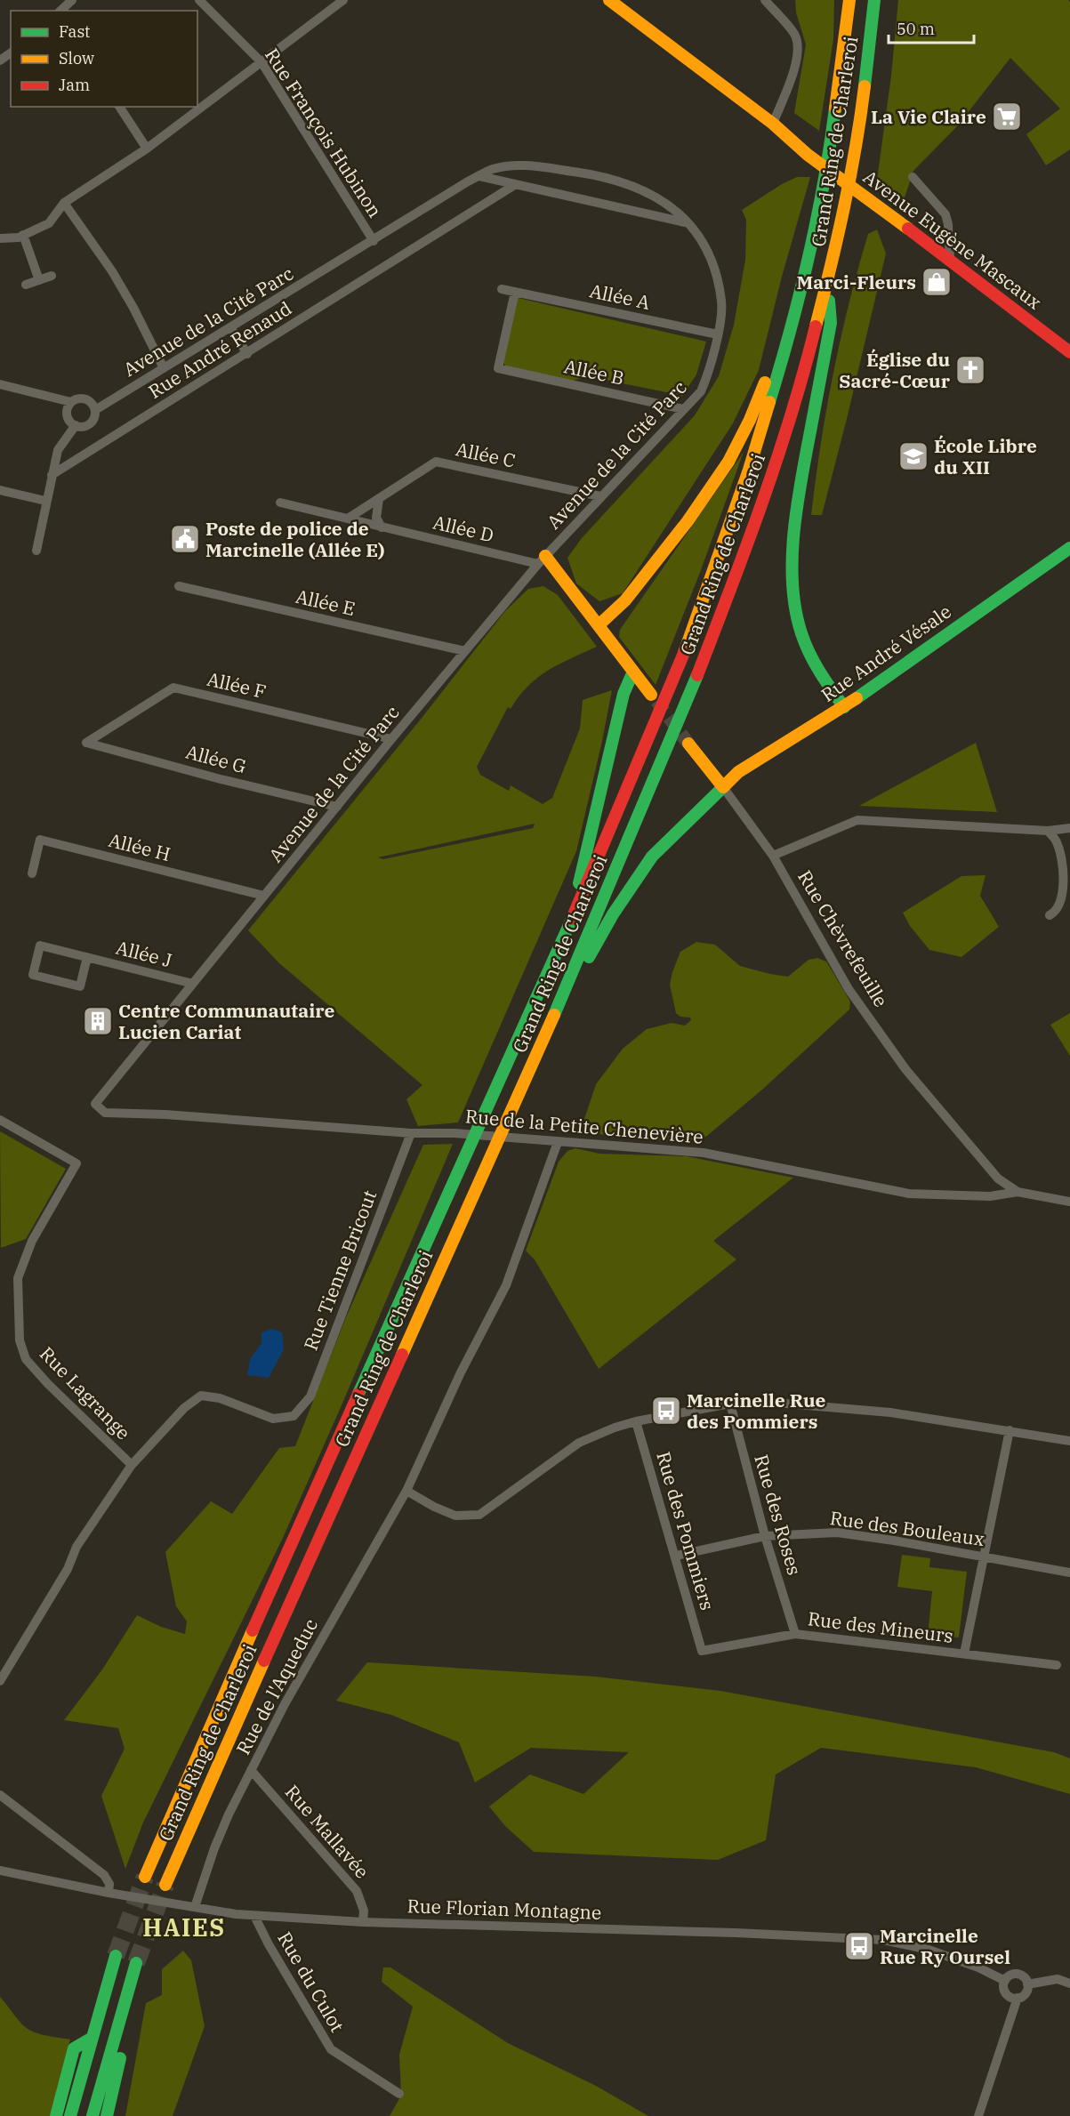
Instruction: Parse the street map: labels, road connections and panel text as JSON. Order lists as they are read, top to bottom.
{
  "streets": {
    "main road": [
      "Grand Ring de Charleroi",
      "Avenue Eugène Mascaux",
      "Rue André Vésale",
      "Rue Chèvrefeuille"
    ],
    "street": [
      "Rue François Hubinon",
      "Allée A",
      "Avenue de la Cité Parc",
      "Rue André Renaud",
      "Allée B",
      "Allée C",
      "Allée D",
      "Allée E",
      "Allée F",
      "Allée G",
      "Allée H",
      "Allée J",
      "Rue de la Petite Chenevière",
      "Rue Tienne Bricout",
      "Rue Lagrange",
      "Rue des Roses",
      "Rue des Bouleaux",
      "Rue des Pommiers",
      "Rue des Mineurs",
      "Rue de l'Aqueduc",
      "Rue Mallavée",
      "Rue Florian Montagne",
      "Rue du Culot"
    ]
  },
  "crossings": [
    ["Rue François Hubinon", "Avenue de la Cité Parc"],
    ["Grand Ring de Charleroi", "Rue André Vésale"],
    ["Allée A", "Avenue de la Cité Parc"],
    ["Allée A", "Allée B"],
    ["Avenue de la Cité Parc", "Allée B"],
    ["Avenue de la Cité Parc", "Allée C"],
    ["Avenue de la Cité Parc", "Allée D"],
    ["Avenue de la Cité Parc", "Allée E"],
    ["Avenue de la Cité Parc", "Allée F"],
    ["Avenue de la Cité Parc", "Allée G"],
    ["Avenue de la Cité Parc", "Allée H"],
    ["Avenue de la Cité Parc", "Allée J"],
    ["Avenue de la Cité Parc", "Rue de la Petite Chenevière"],
    ["Allée C", "Allée D"],
    ["Rue André Vésale", "Rue Chèvrefeuille"],
    ["Allée F", "Allée G"],
    ["Rue Chèvrefeuille", "Rue de la Petite Chenevière"],
    ["Rue de la Petite Chenevière", "Rue Tienne Bricout"],
    ["Rue de la Petite Chenevière", "Rue de l'Aqueduc"],
    ["Rue Tienne Bricout", "Rue Lagrange"],
    ["Rue des Roses", "Rue des Bouleaux"],
    ["Rue des Roses", "Rue des Mineurs"],
    ["Rue des Bouleaux", "Rue des Pommiers"],
    ["Rue des Pommiers", "Rue des Mineurs"],
    ["Rue de l'Aqueduc", "Rue Mallavée"],
    ["Rue de l'Aqueduc", "Rue Florian Montagne"],
    ["Rue Mallavée", "Rue Florian Montagne"],
    ["Rue Florian Montagne", "Rue du Culot"]
  ],
  "districts": ["HAIES"],
  "places": {
    "supermarket": ["La Vie Claire"],
    "shop": ["Marci-Fleurs"],
    "church": ["Église du Sacré-Cœur"],
    "school or university": ["École Libre du XII"],
    "public building": ["Poste de police de Marcinelle (Allée E)"],
    "building": ["Centre Communautaire Lucien Cariat"],
    "bus stop": ["Marcinelle Rue des Pommiers", "Marcinelle Rue Ry Oursel"]
  },
  "legend": ["Fast", "Slow", "Jam"],
  "scale_bar": "50 m"
}
